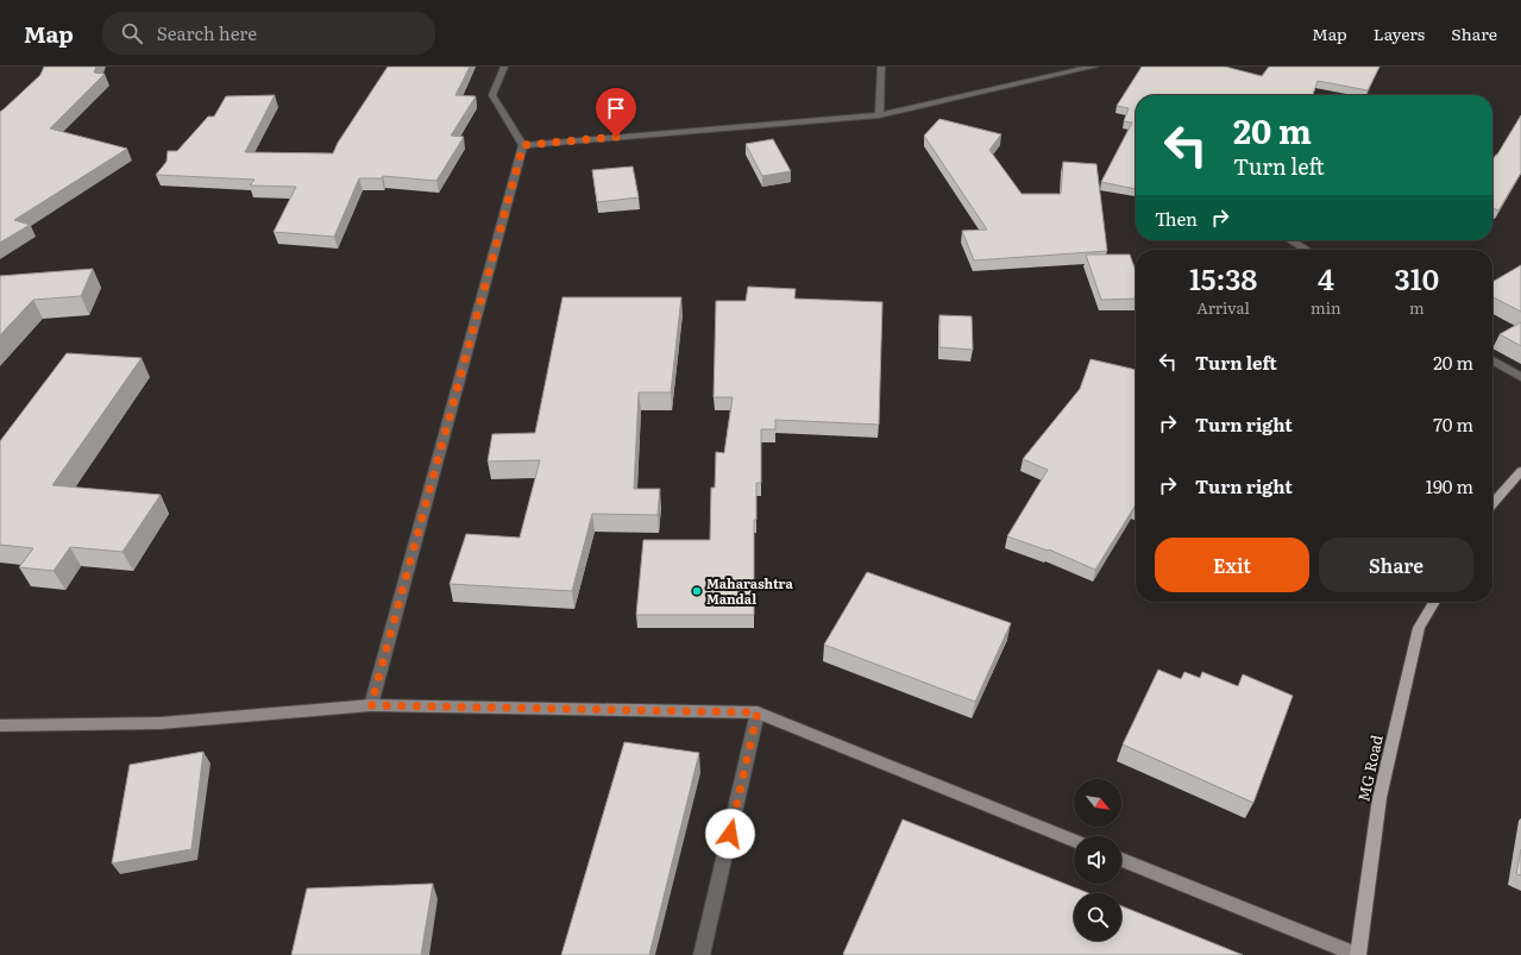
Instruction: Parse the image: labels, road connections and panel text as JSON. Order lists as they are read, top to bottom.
{
  "streets": {
    "main road": ["MG Road"]
  },
  "places": ["Maharashtra Mandal"],
  "north": "bottom right",
  "page": {
    "header": "Map",
    "search": "Search here",
    "nav": ["Map", "Layers", "Share"],
    "turn": ["20 m", "Turn left"],
    "then": "Then",
    "eta": [
      "15:38",
      "Arrival",
      "4",
      "min",
      "310",
      "m"
    ],
    "list": [
      {
        "name": "Turn left",
        "value": "20 m"
      },
      {
        "name": "Turn right",
        "value": "70 m"
      },
      {
        "name": "Turn right",
        "value": "190 m"
      }
    ],
    "buttons": ["Exit", "Share"]
  }
}
